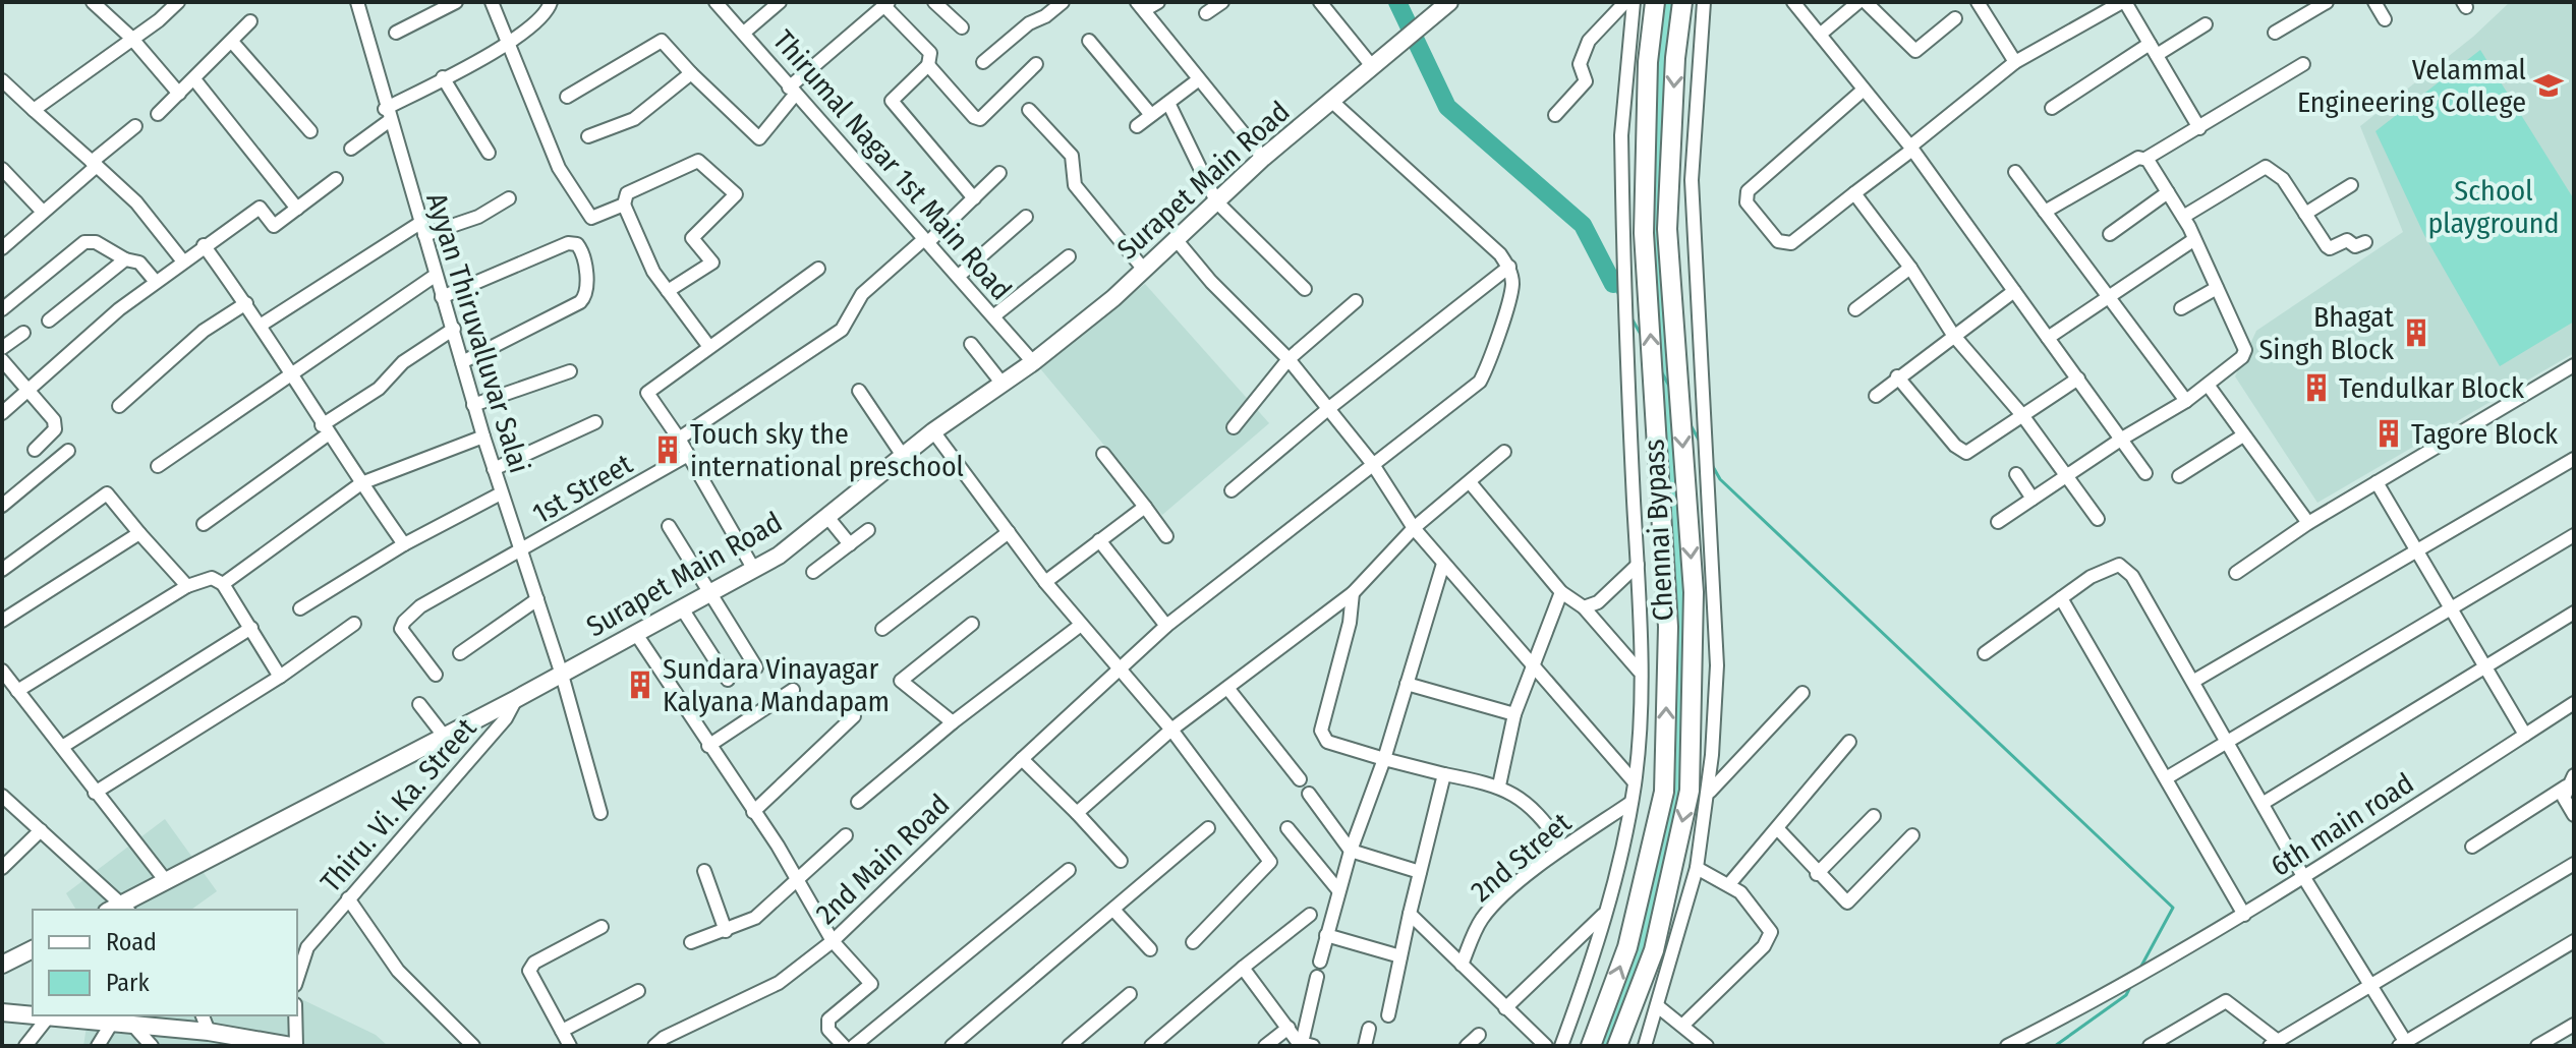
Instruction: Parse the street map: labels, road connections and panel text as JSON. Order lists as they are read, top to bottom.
{
  "streets": {
    "highway": ["Chennai Bypass"],
    "main road": ["Surapet Main Road"],
    "street": [
      "Thirumal Nagar 1st Main Road",
      "Ayyan Thiruvalluvar Salai",
      "1st Street",
      "Thiru. Vi. Ka. Street",
      "6th main road",
      "2nd Street",
      "2nd Main Road"
    ]
  },
  "crossings": [
    ["Thirumal Nagar 1st Main Road", "Surapet Main Road"],
    ["Surapet Main Road", "Ayyan Thiruvalluvar Salai"],
    ["Surapet Main Road", "Thiru. Vi. Ka. Street"],
    ["Ayyan Thiruvalluvar Salai", "1st Street"]
  ],
  "parks": ["School playground"],
  "places": {
    "school or university": ["Velammal Engineering College"],
    "building": [
      "Bhagat Singh Block",
      "Tendulkar Block",
      "Tagore Block",
      "Touch sky the international preschool",
      "Sundara Vinayagar Kalyana Mandapam"
    ]
  },
  "legend": ["Road", "Park"]
}
